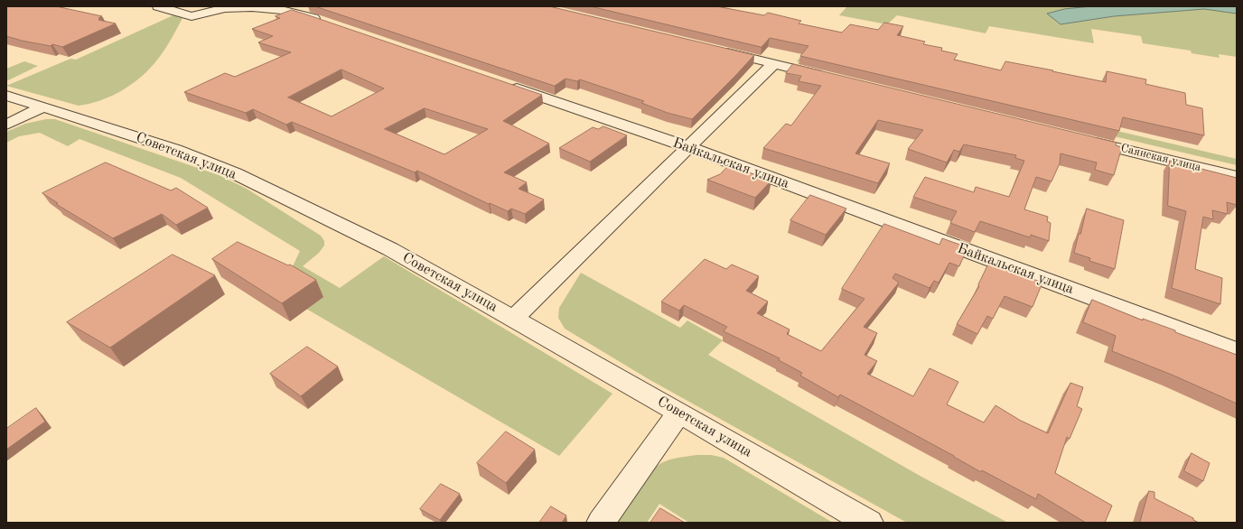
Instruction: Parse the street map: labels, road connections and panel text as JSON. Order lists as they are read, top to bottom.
{
  "streets": {
    "street": ["Советская улица", "Саянская улица", "Байкальская улица"]
  }
}
